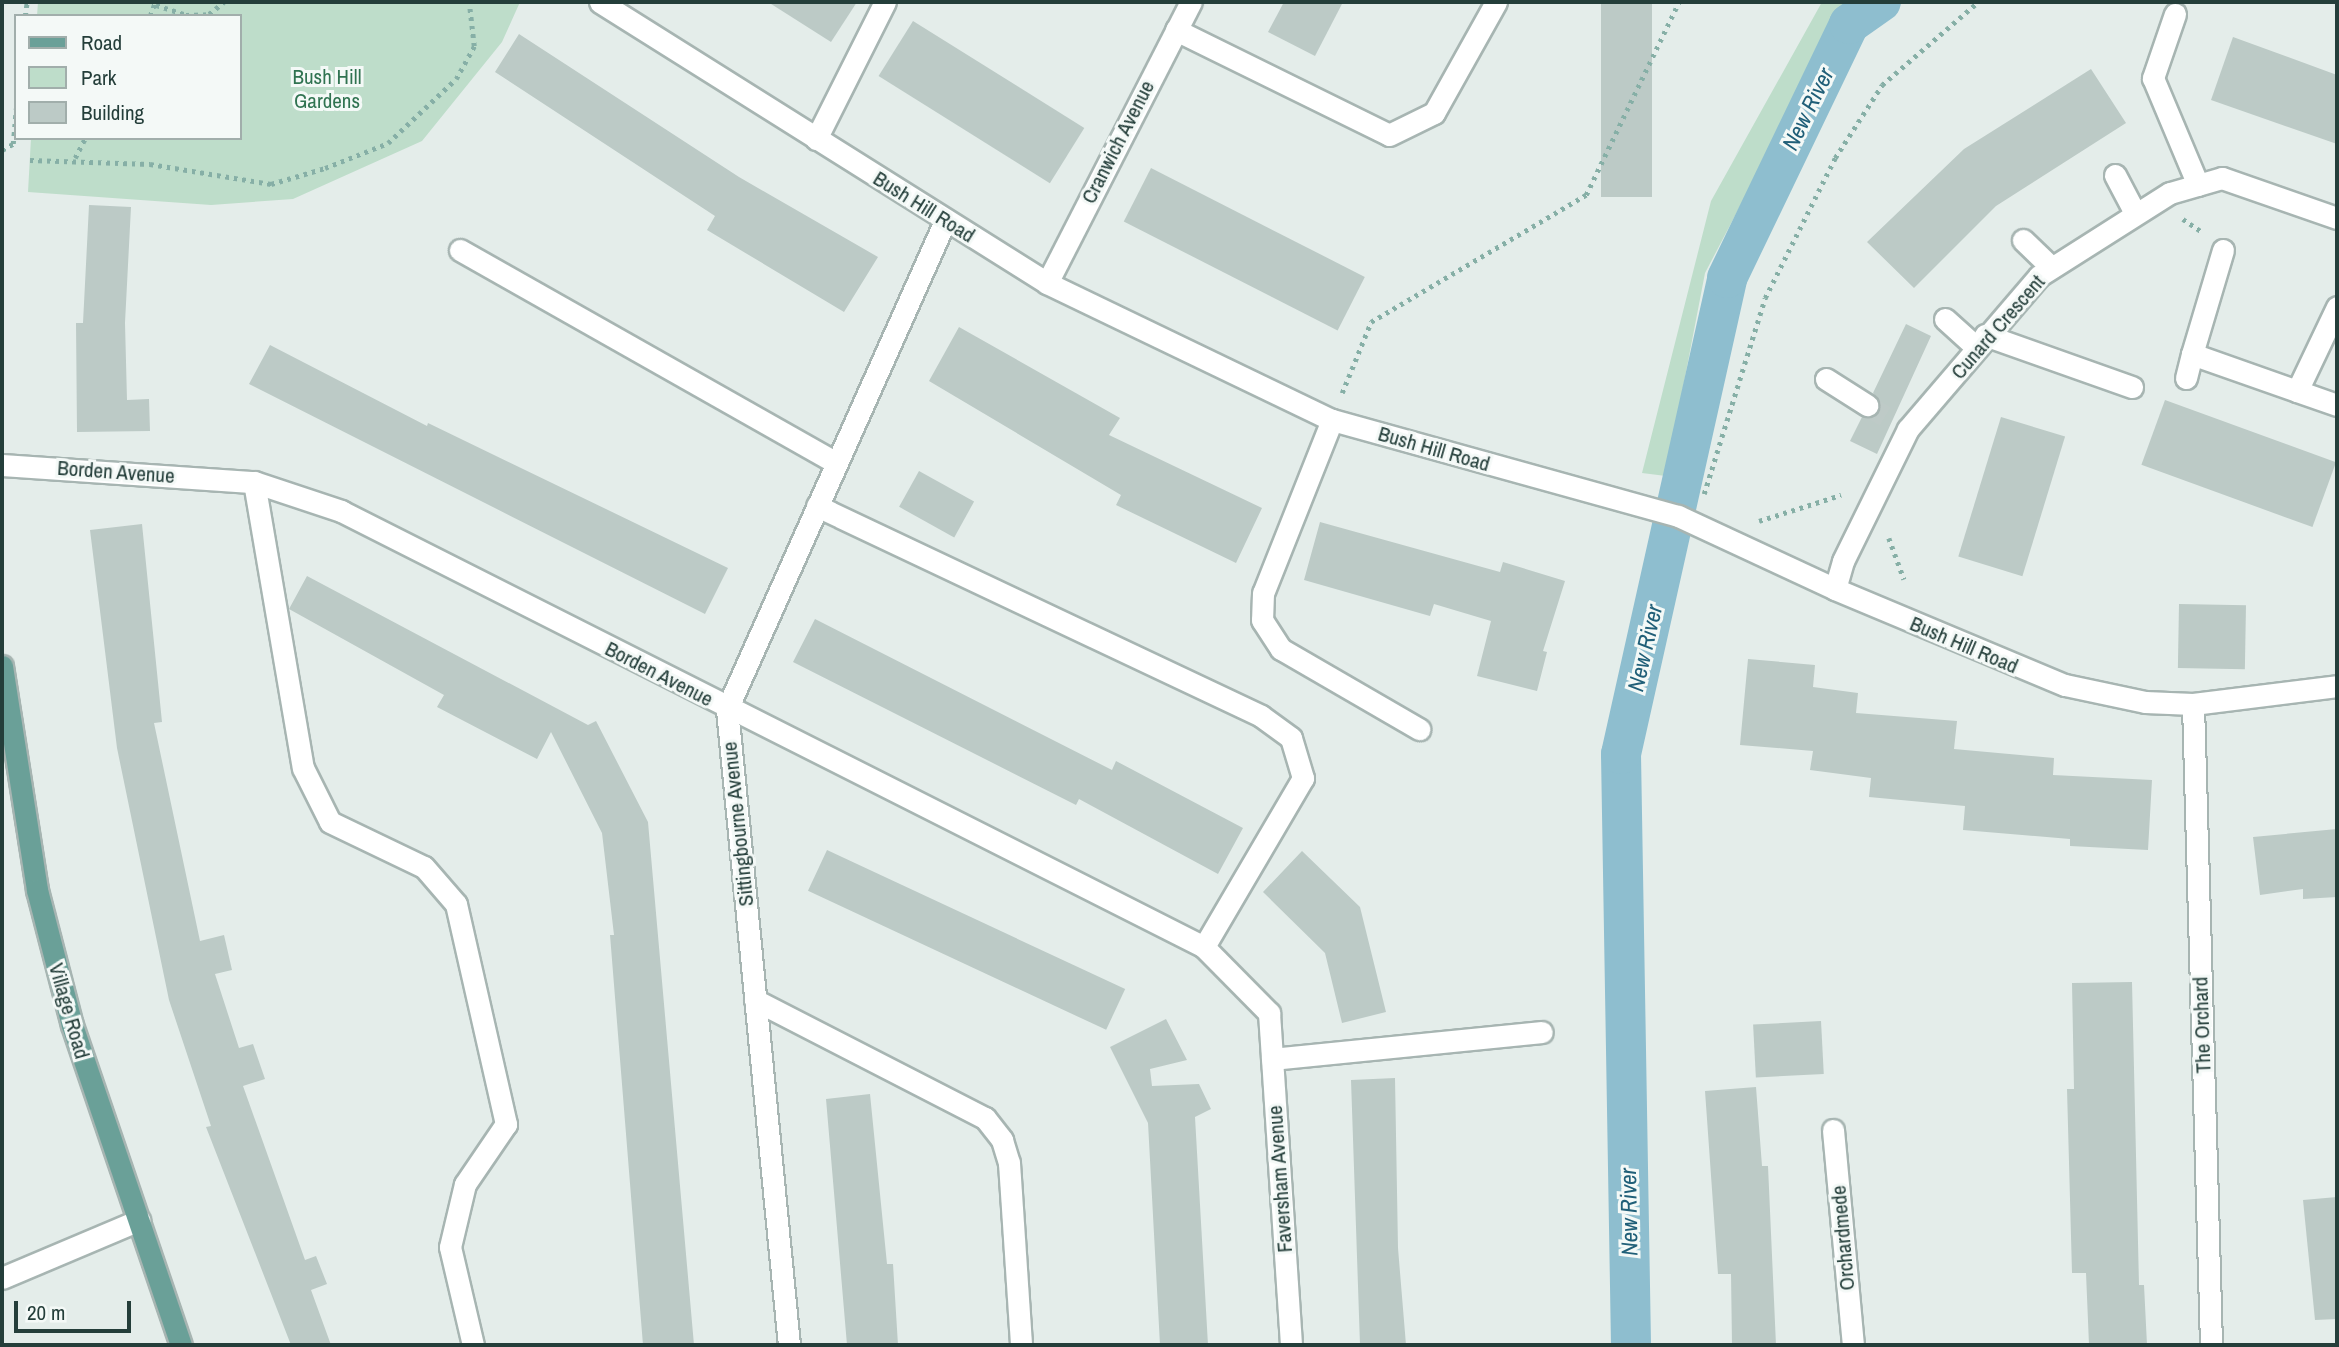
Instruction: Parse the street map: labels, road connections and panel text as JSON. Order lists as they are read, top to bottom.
{
  "streets": {
    "main road": ["Village Road"],
    "street": [
      "Cranwich Avenue",
      "Bush Hill Road",
      "Cunard Crescent",
      "Borden Avenue",
      "Sittingbourne Avenue",
      "The Orchard",
      "Faversham Avenue",
      "Orchardmede"
    ]
  },
  "crossings": [
    ["Cranwich Avenue", "Bush Hill Road"],
    ["Bush Hill Road", "Cunard Crescent"],
    ["Bush Hill Road", "Sittingbourne Avenue"],
    ["Bush Hill Road", "The Orchard"],
    ["Borden Avenue", "Sittingbourne Avenue"],
    ["Borden Avenue", "Faversham Avenue"]
  ],
  "water": ["New River"],
  "parks": ["Bush Hill Gardens"],
  "legend": ["Road", "Park", "Building"],
  "scale_bar": "20 m"
}
